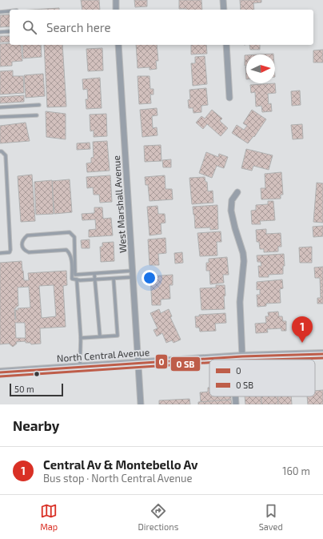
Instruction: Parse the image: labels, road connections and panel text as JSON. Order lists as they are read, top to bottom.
{
  "streets": {
    "main road": ["North Central Avenue"],
    "street": ["West Marshall Avenue"]
  },
  "crossings": [
    ["West Marshall Avenue", "North Central Avenue"]
  ],
  "lines": ["transit line 0"],
  "legend": ["0", "0 SB"],
  "scale_bar": "50 m",
  "north": "right",
  "page": {
    "search": "Search here",
    "pins": "1",
    "scale": "50 m",
    "heading": "Nearby",
    "list": [
      {
        "mark": "1",
        "name": "Central Av & Montebello Av",
        "note": "Bus stop · North Central Avenue",
        "value": "160 m"
      }
    ],
    "nav": ["Map", "Directions", "Saved"]
  }
}
